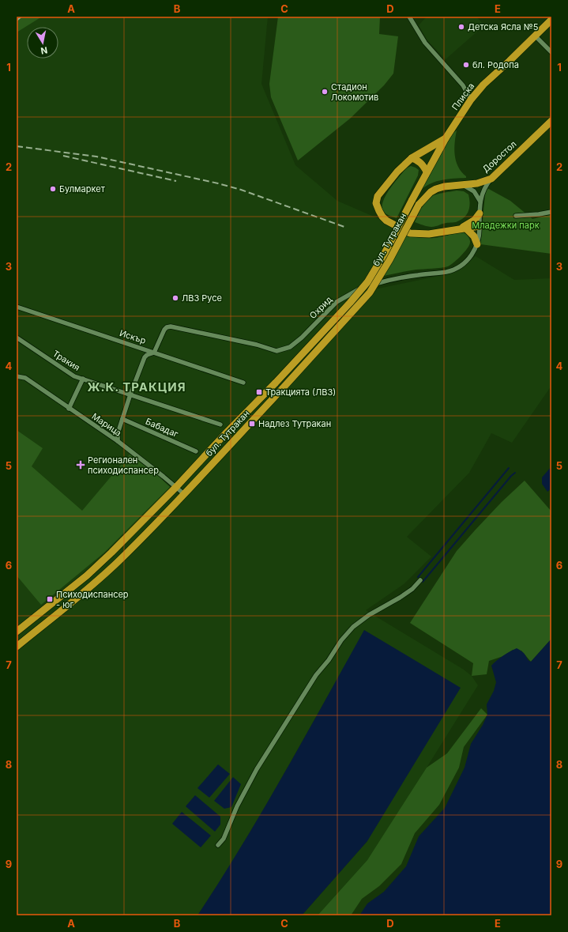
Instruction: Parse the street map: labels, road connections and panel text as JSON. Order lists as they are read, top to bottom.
{
  "streets": {
    "main road": ["Плиска", "Доростол", "бул. Тутракан"],
    "street": [
      "Охрид",
      "Искър",
      "Тракия",
      "Марица",
      "Бабадаг"
    ]
  },
  "crossings": [
    ["Плиска", "бул. Тутракан"],
    ["Доростол", "бул. Тутракан"],
    ["Доростол", "Охрид"],
    ["бул. Тутракан", "Марица"],
    ["Охрид", "Искър"]
  ],
  "districts": ["Ж.К. ТРАКЦИЯ"],
  "parks": ["Младежки парк"],
  "places": {
    "other": [
      "Детска Ясла №5",
      "бл. Родопа",
      "Стадион Локомотив",
      "Булмаркет",
      "ЛВЗ Русе"
    ],
    "transit": ["Тракцията (ЛВЗ)", "Надлез Тутракан", "Психодиспансер - юг"],
    "health": ["Регионален психодиспансер"]
  },
  "north": "bottom",
  "grid": {
    "columns": [
      "A",
      "B",
      "C",
      "D",
      "E"
    ],
    "rows": [
      "1",
      "2",
      "3",
      "4",
      "5",
      "6",
      "7",
      "8",
      "9"
    ]
  }
}
